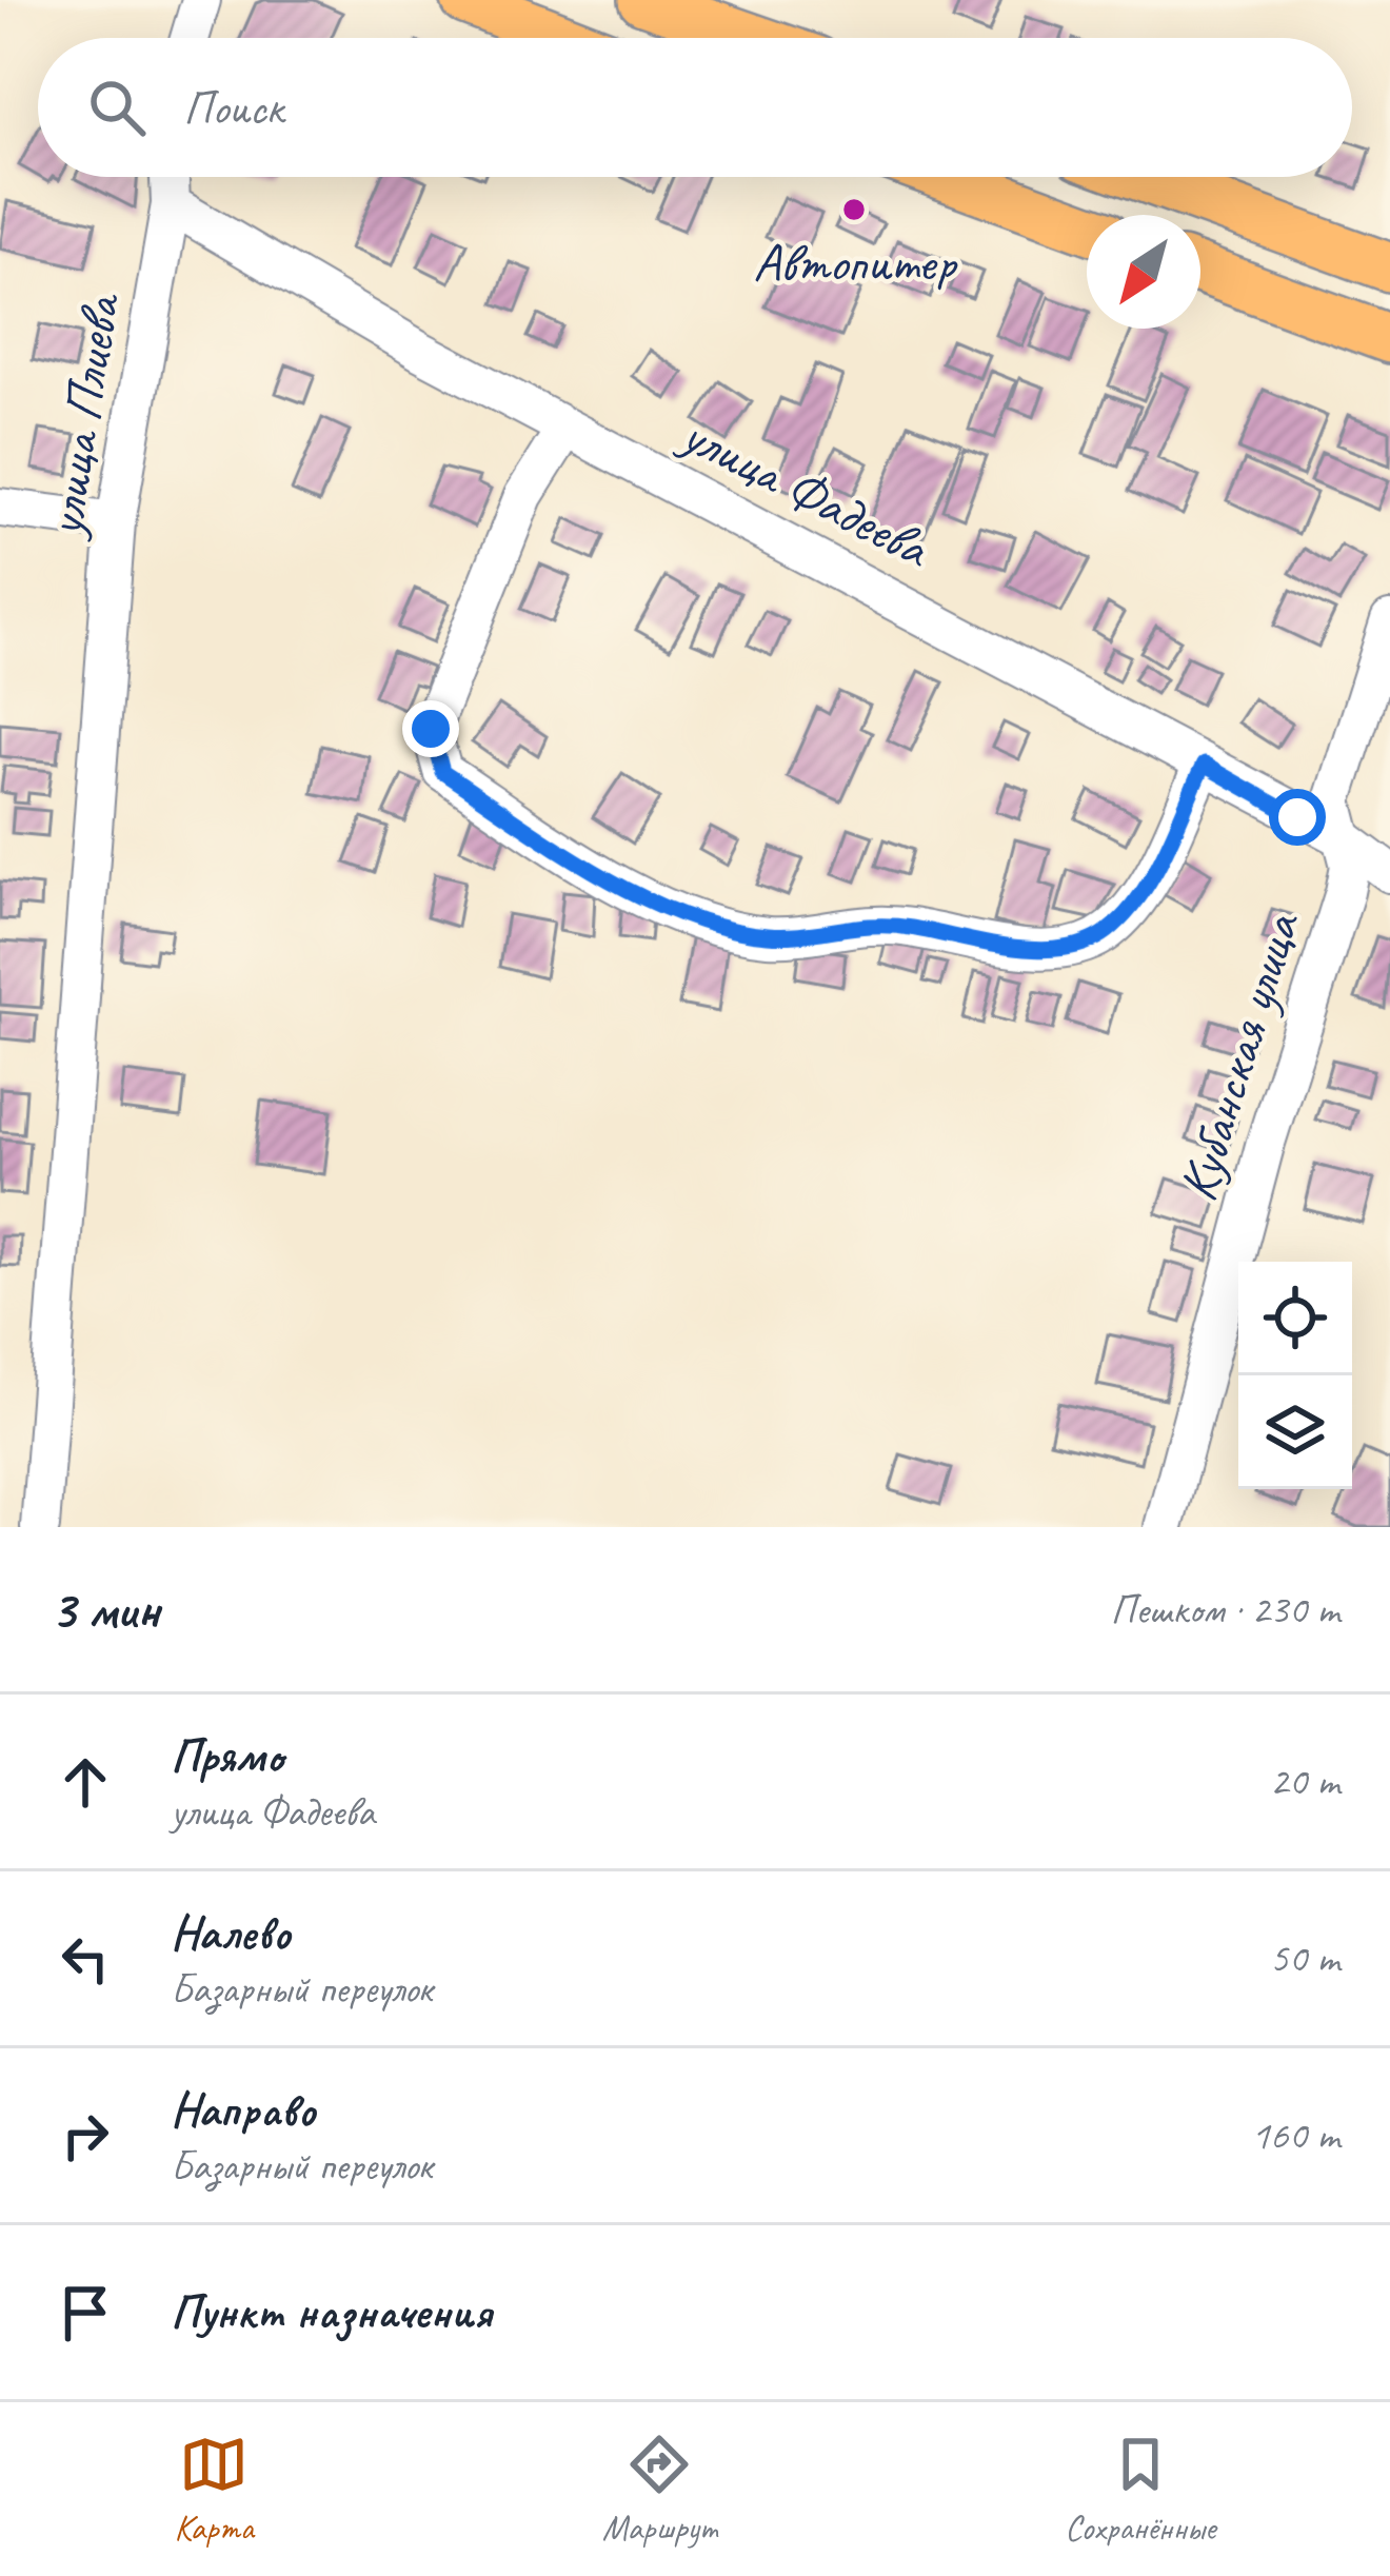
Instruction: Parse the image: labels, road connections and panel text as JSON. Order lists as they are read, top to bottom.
{
  "streets": {
    "street": ["улица Плиева", "улица Фадеева", "Кубанская улица"]
  },
  "crossings": [
    ["улица Плиева", "улица Фадеева"],
    ["улица Фадеева", "Кубанская улица"]
  ],
  "places": ["Автопитер"],
  "north": "bottom left",
  "page": {
    "search": "Поиск",
    "heading": ["3 мин", "Пешком · 230 m"],
    "list": [
      ["Прямо", "улица Фадеева", "20 m"],
      ["Налево", "Базарный переулок", "50 m"],
      ["Направо", "Базарный переулок", "160 m"],
      "Пункт назначения"
    ],
    "nav": ["Карта", "Маршрут", "Сохранённые"]
  }
}
